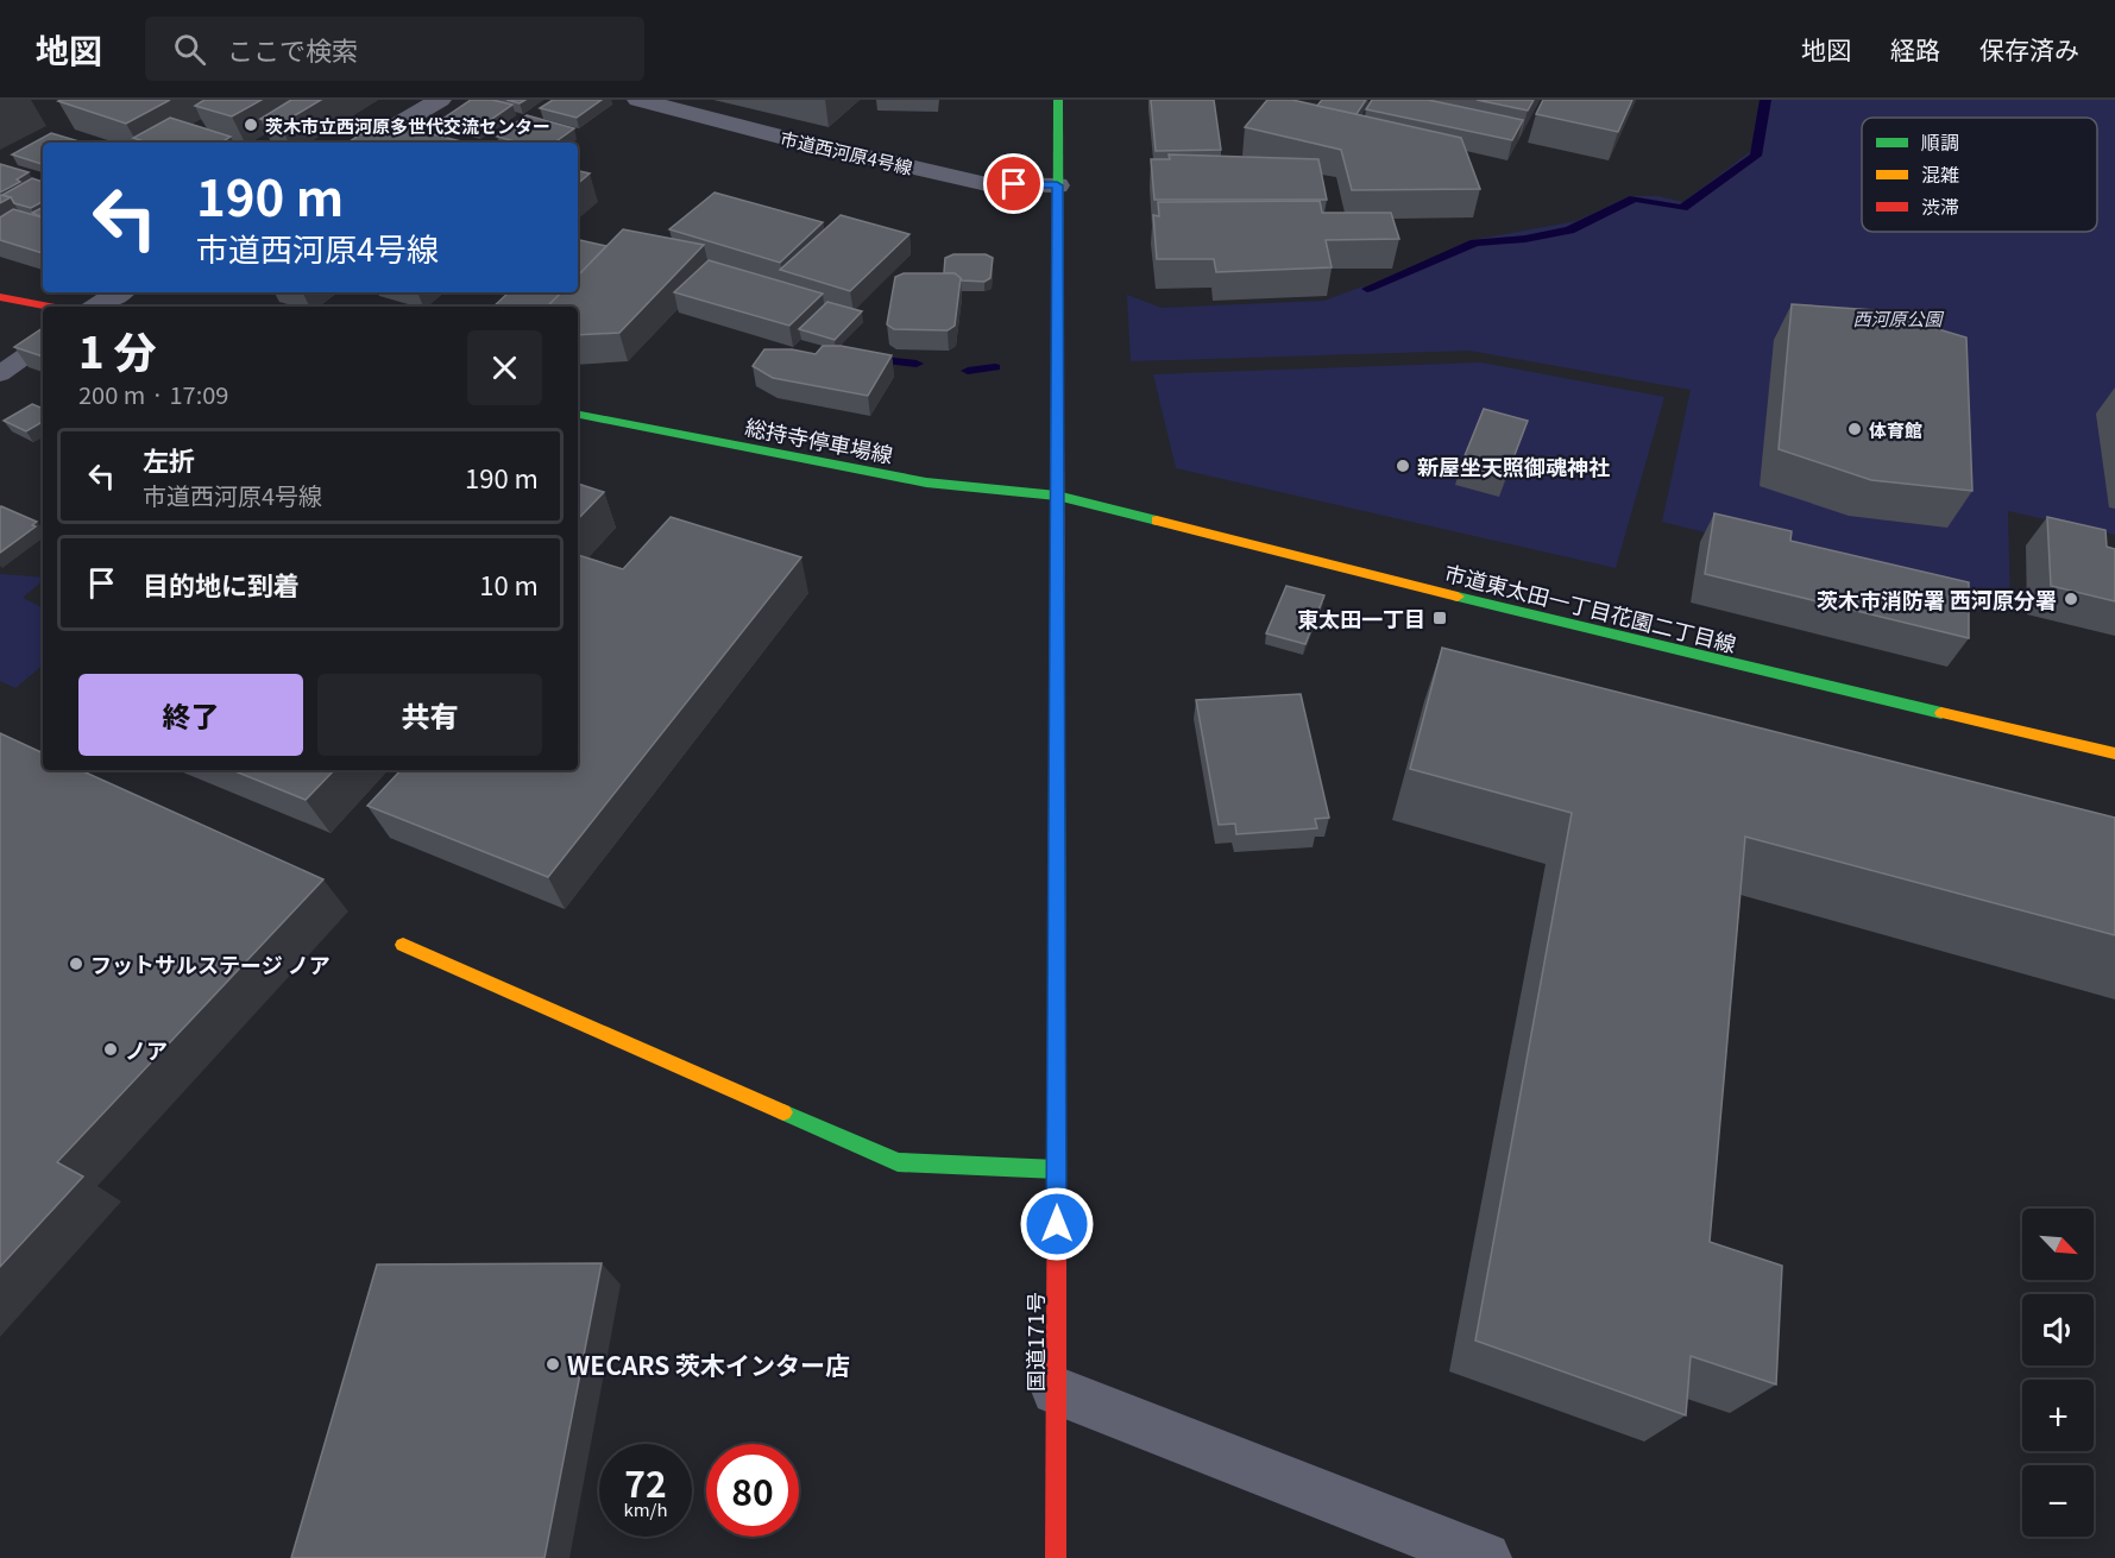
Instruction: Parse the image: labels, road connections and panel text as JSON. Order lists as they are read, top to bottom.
{
  "streets": {
    "main road": ["総持寺停車場線", "市道東太田一丁目花園二丁目線", "国道171号"],
    "street": ["市道西河原4号線"]
  },
  "crossings": [
    ["市道西河原4号線", "国道171号"],
    ["総持寺停車場線", "市道東太田一丁目花園二丁目線"],
    ["総持寺停車場線", "国道171号"],
    ["市道東太田一丁目花園二丁目線", "国道171号"]
  ],
  "parks": ["西河原公園"],
  "places": {
    "other": [
      "茨木市立西河原多世代交流センター",
      "体育館",
      "新屋坐天照御魂神社",
      "茨木市消防署 西河原分署",
      "フットサルステージ ノア",
      "ノア",
      "WECARS 茨木インター店"
    ],
    "transit": ["東太田一丁目"]
  },
  "legend": ["順調", "混雑", "渋滞"],
  "north": "bottom right",
  "page": {
    "header": "地図",
    "search": "ここで検索",
    "nav": ["地図", "経路", "保存済み"],
    "turn": ["190 m", "市道西河原4号線"],
    "heading": ["1 分", "200 m · 17:09"],
    "list": [
      {
        "name": "左折",
        "note": "市道西河原4号線",
        "value": "190 m"
      },
      {
        "name": "目的地に到着",
        "value": "10 m"
      }
    ],
    "buttons": ["終了", "共有"],
    "map_buttons": ["+", "−"],
    "speed": "72 km/h",
    "limit": "80"
  }
}
